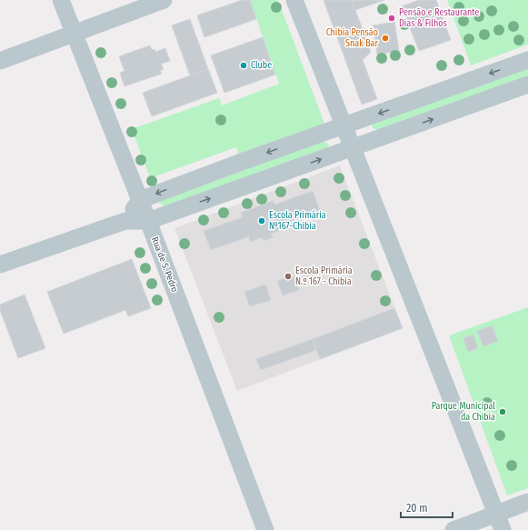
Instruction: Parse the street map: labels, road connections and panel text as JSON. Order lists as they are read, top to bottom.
{
  "streets": {
    "street": ["Rua de S. Pedro"]
  },
  "places": [
    "Pensão e Restaurante Dias & Filhos",
    "Chibia Pensão Snak Bar",
    "Clube",
    "Escola Primária N⁰167-Chibia",
    "Escola Primária N.º 167 - Chibia",
    "Parque Municipal da Chibia"
  ],
  "scale_bar": "20 m"
}
